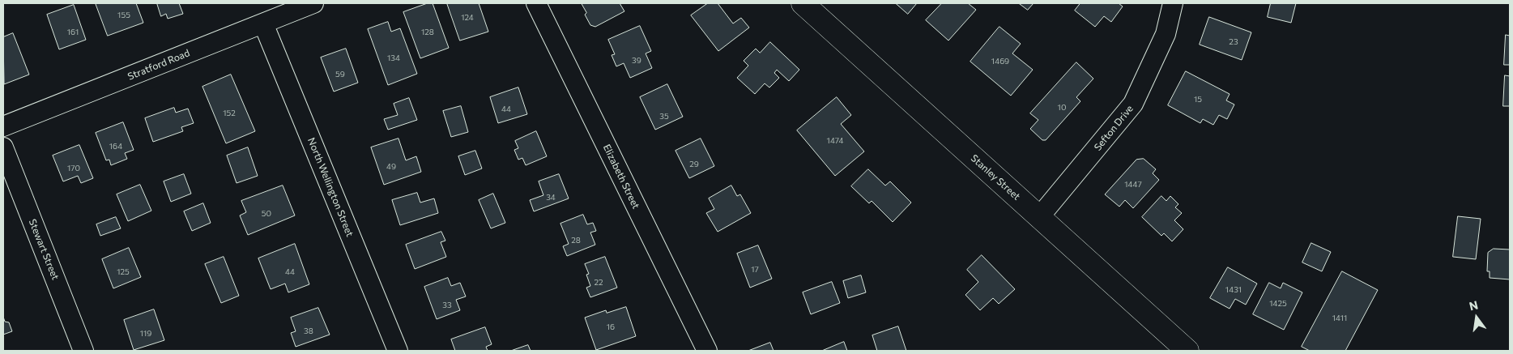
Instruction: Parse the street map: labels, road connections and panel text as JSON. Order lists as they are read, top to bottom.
{
  "streets": {
    "main road": ["Stanley Street"],
    "street": [
      "Stratford Road",
      "Sefton Drive",
      "Elizabeth Street",
      "North Wellington Street",
      "Stewart Street"
    ]
  },
  "crossings": [
    ["Stratford Road", "North Wellington Street"],
    ["Sefton Drive", "Stanley Street"]
  ],
  "house_numbers": [
    "155",
    "124",
    "161",
    "128",
    "23",
    "134",
    "39",
    "1469",
    "59",
    "15",
    "10",
    "44",
    "152",
    "35",
    "1474",
    "164",
    "29",
    "49",
    "170",
    "1447",
    "34",
    "50",
    "28",
    "17",
    "125",
    "44",
    "22",
    "1431",
    "1425",
    "33",
    "1411",
    "16",
    "38",
    "119"
  ],
  "north": "top"
}
